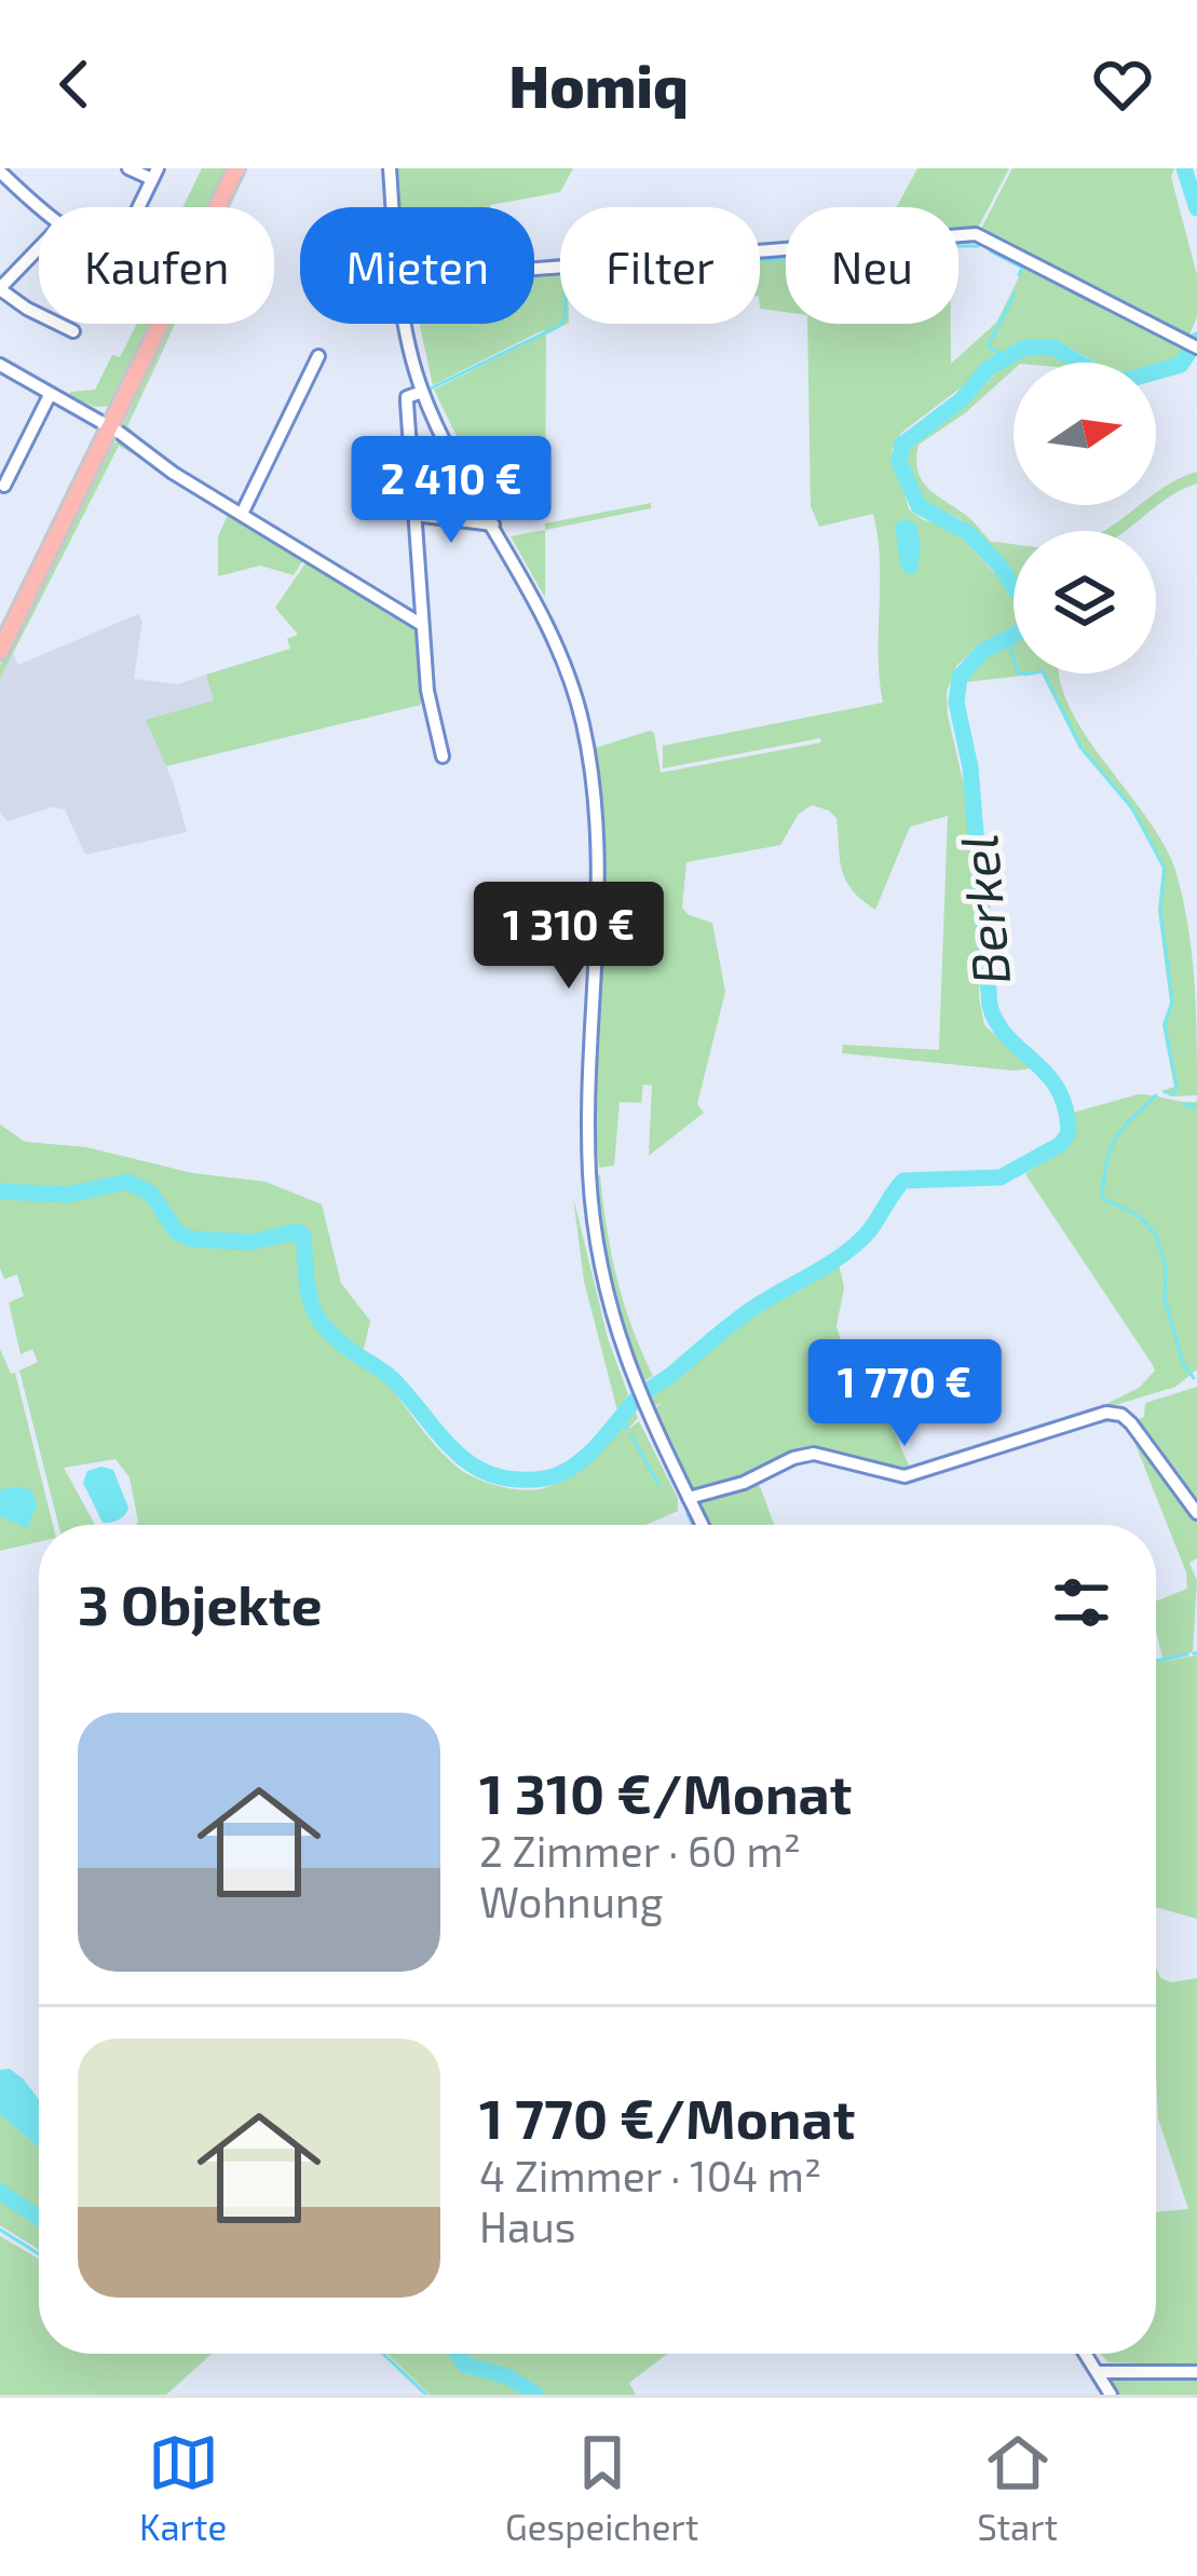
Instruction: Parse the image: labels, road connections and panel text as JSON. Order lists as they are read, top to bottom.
{
  "water": ["Berkel"],
  "north": "right",
  "page": {
    "header": "Homiq",
    "chip": [
      "Kaufen",
      "Mieten",
      "Filter",
      "Neu"
    ],
    "price": ["2 410 €", "1 310 €", "1 770 €"],
    "heading": "3 Objekte",
    "list": [
      {
        "name": "1 310 €/Monat",
        "note": "2 Zimmer · 60 m² · Wohnung"
      },
      {
        "name": "1 770 €/Monat",
        "note": "4 Zimmer · 104 m² · Haus"
      }
    ],
    "tabs": ["Karte", "Gespeichert", "Start"]
  }
}
